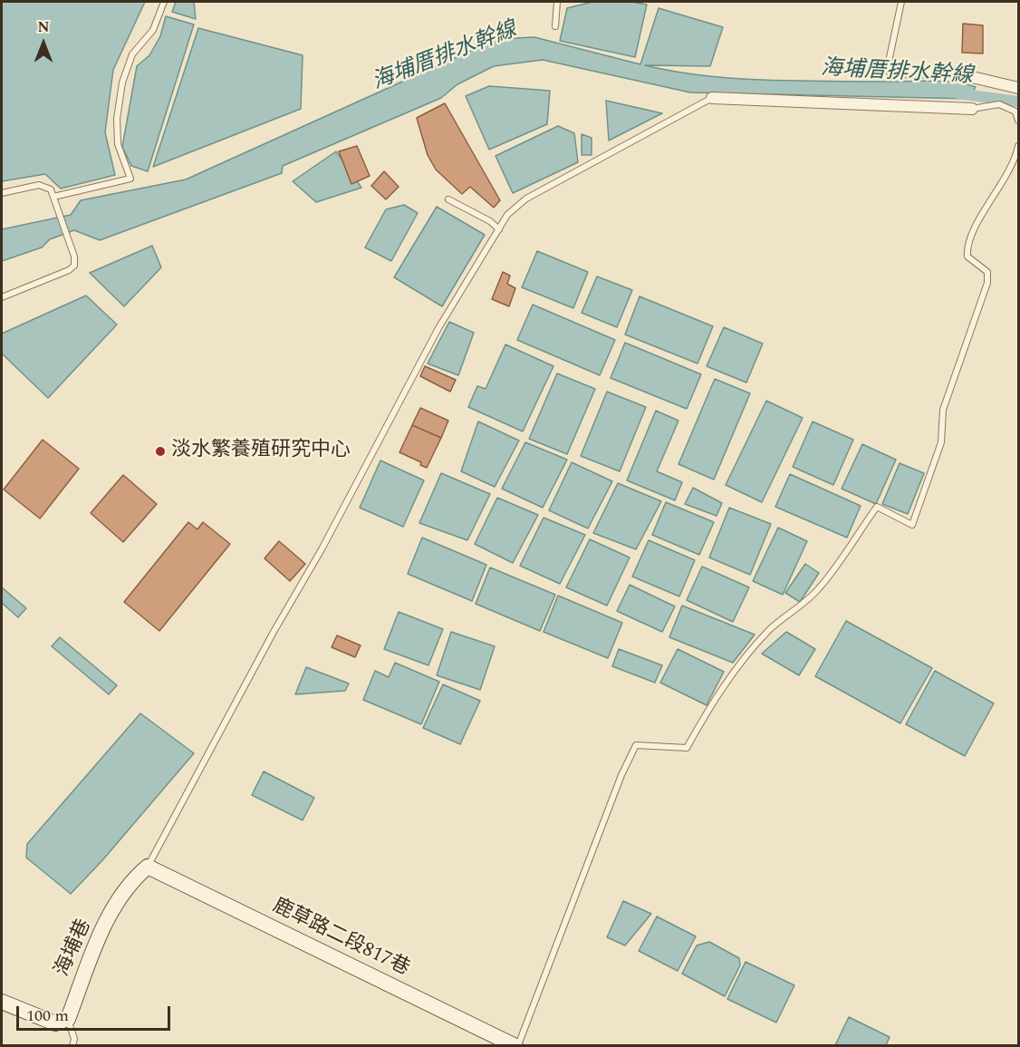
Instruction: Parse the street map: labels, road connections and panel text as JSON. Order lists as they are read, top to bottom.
{
  "streets": {
    "street": ["鹿草路二段817巷", "海埔巷"]
  },
  "crossings": [
    ["鹿草路二段817巷", "海埔巷"]
  ],
  "water": ["海埔厝排水幹線"],
  "places": ["淡水繁養殖研究中心"],
  "scale_bar": "100 m",
  "north": "top"
}
